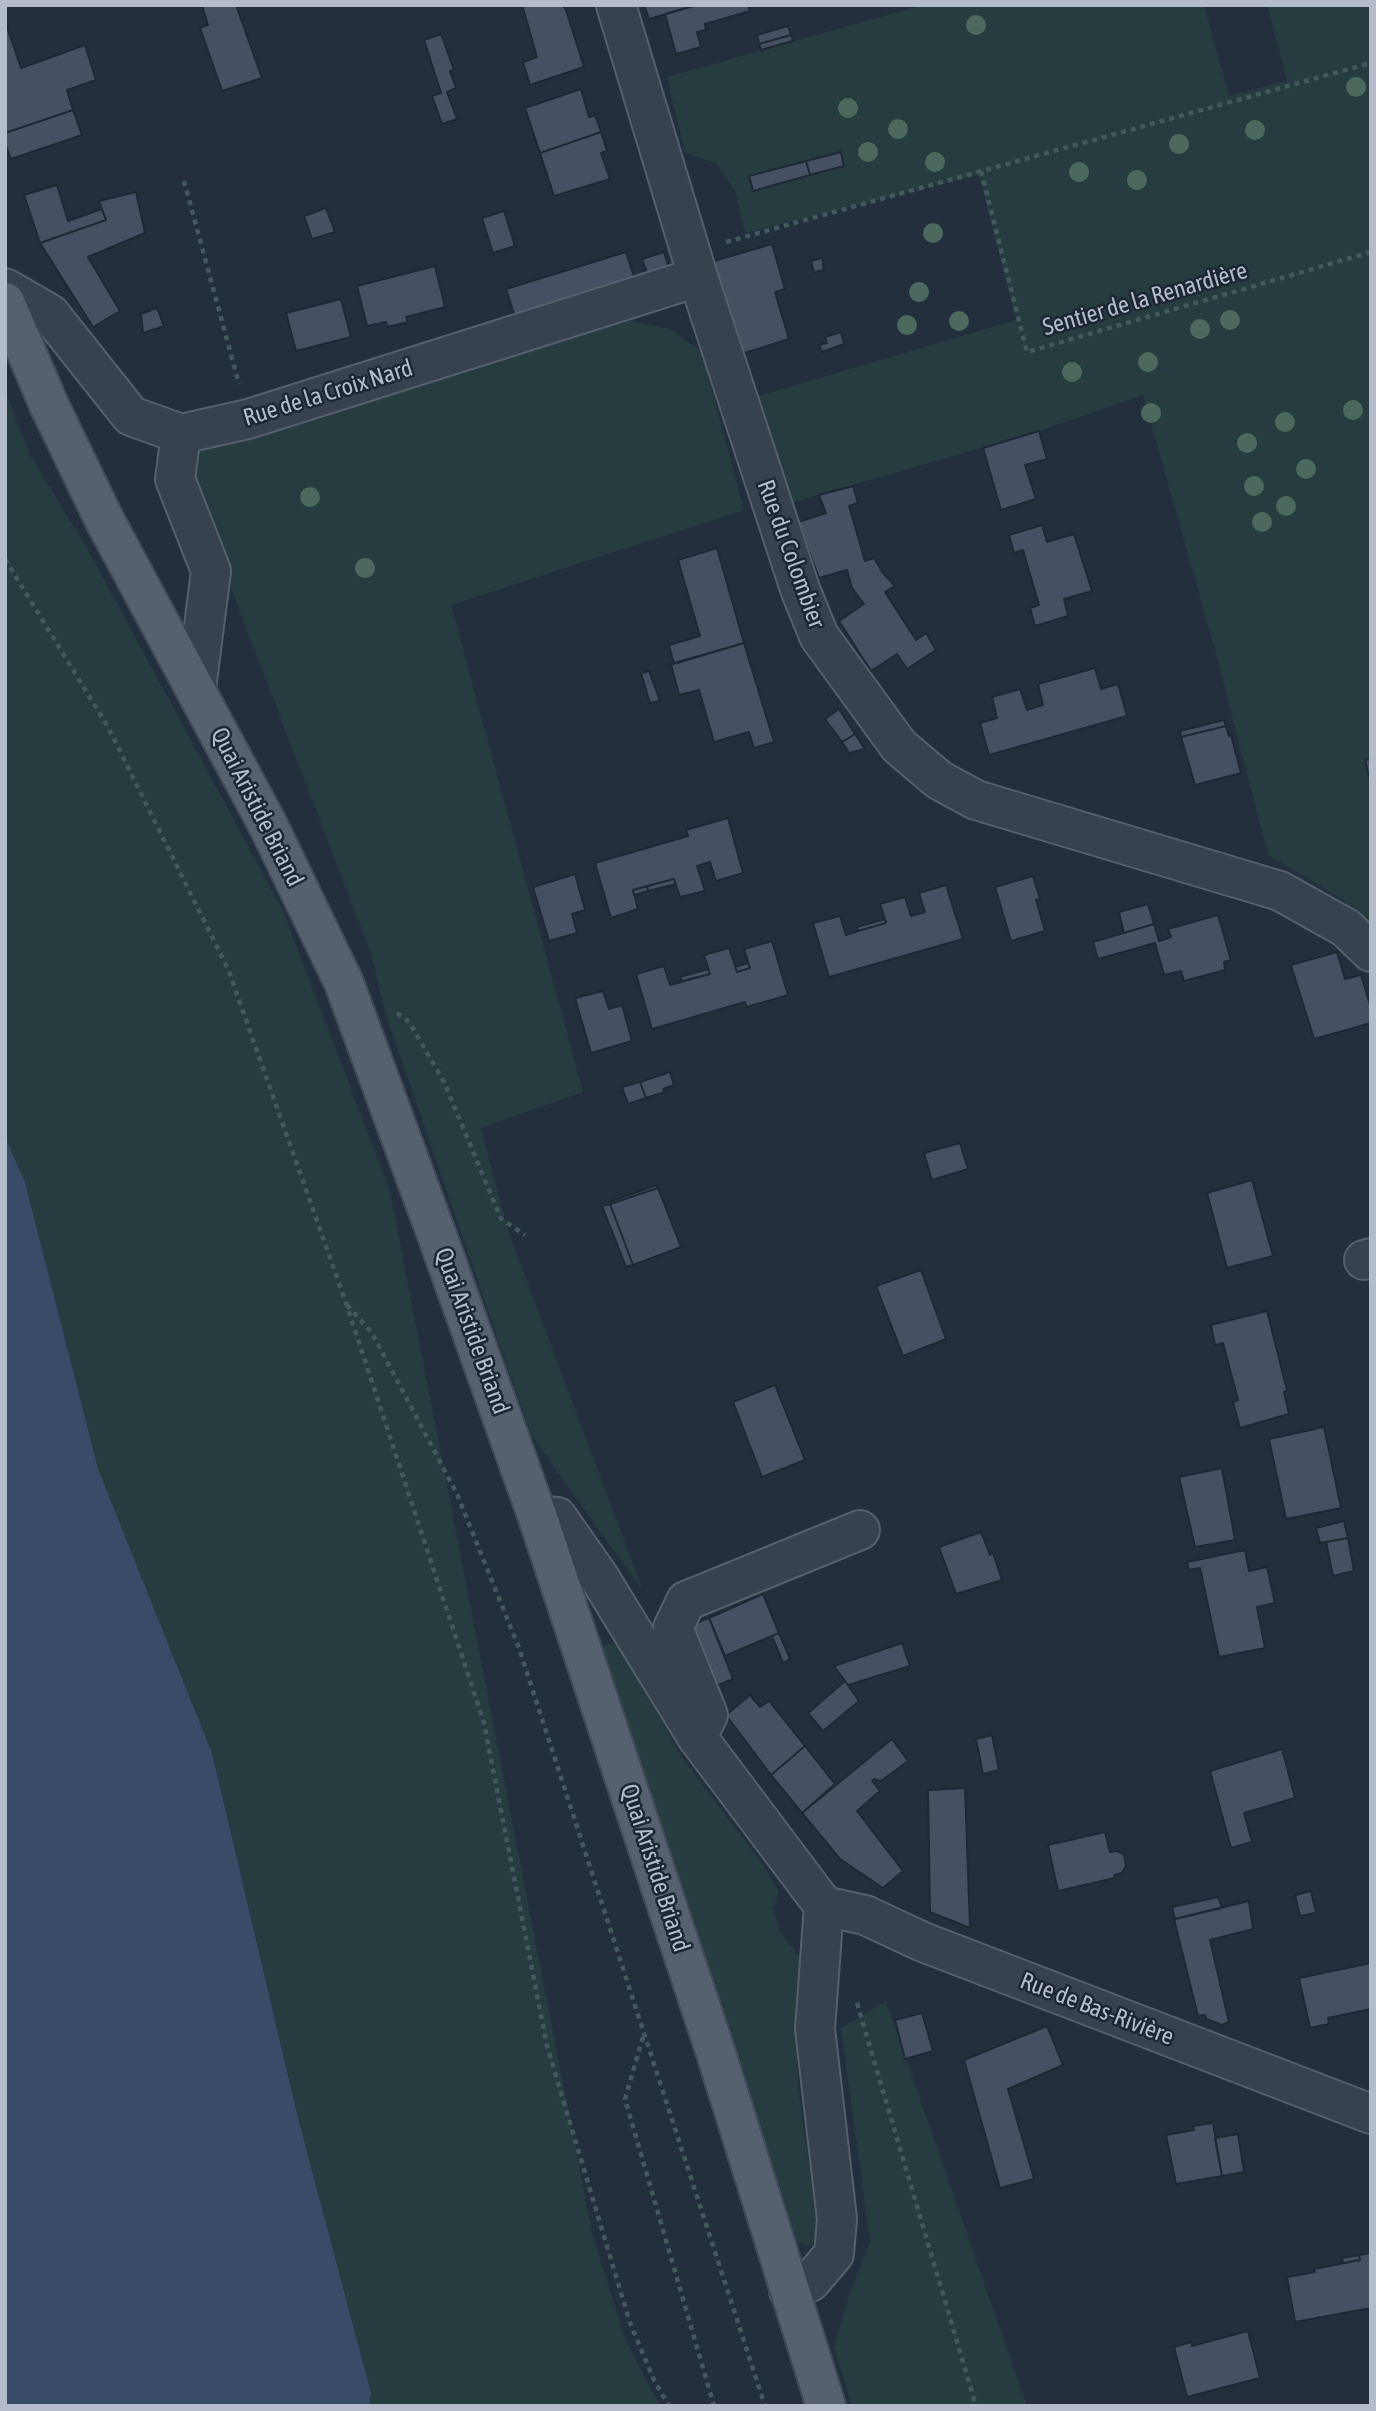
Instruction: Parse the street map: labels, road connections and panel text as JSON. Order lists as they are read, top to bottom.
{
  "streets": {
    "main road": ["Quai Aristide Briand"],
    "street": ["Rue de la Croix Nard", "Rue du Colombier", "Rue de Bas-Rivière"],
    "path": ["Sentier de la Renardière"]
  },
  "crossings": [
    ["Rue de la Croix Nard", "Rue du Colombier"]
  ]
}
